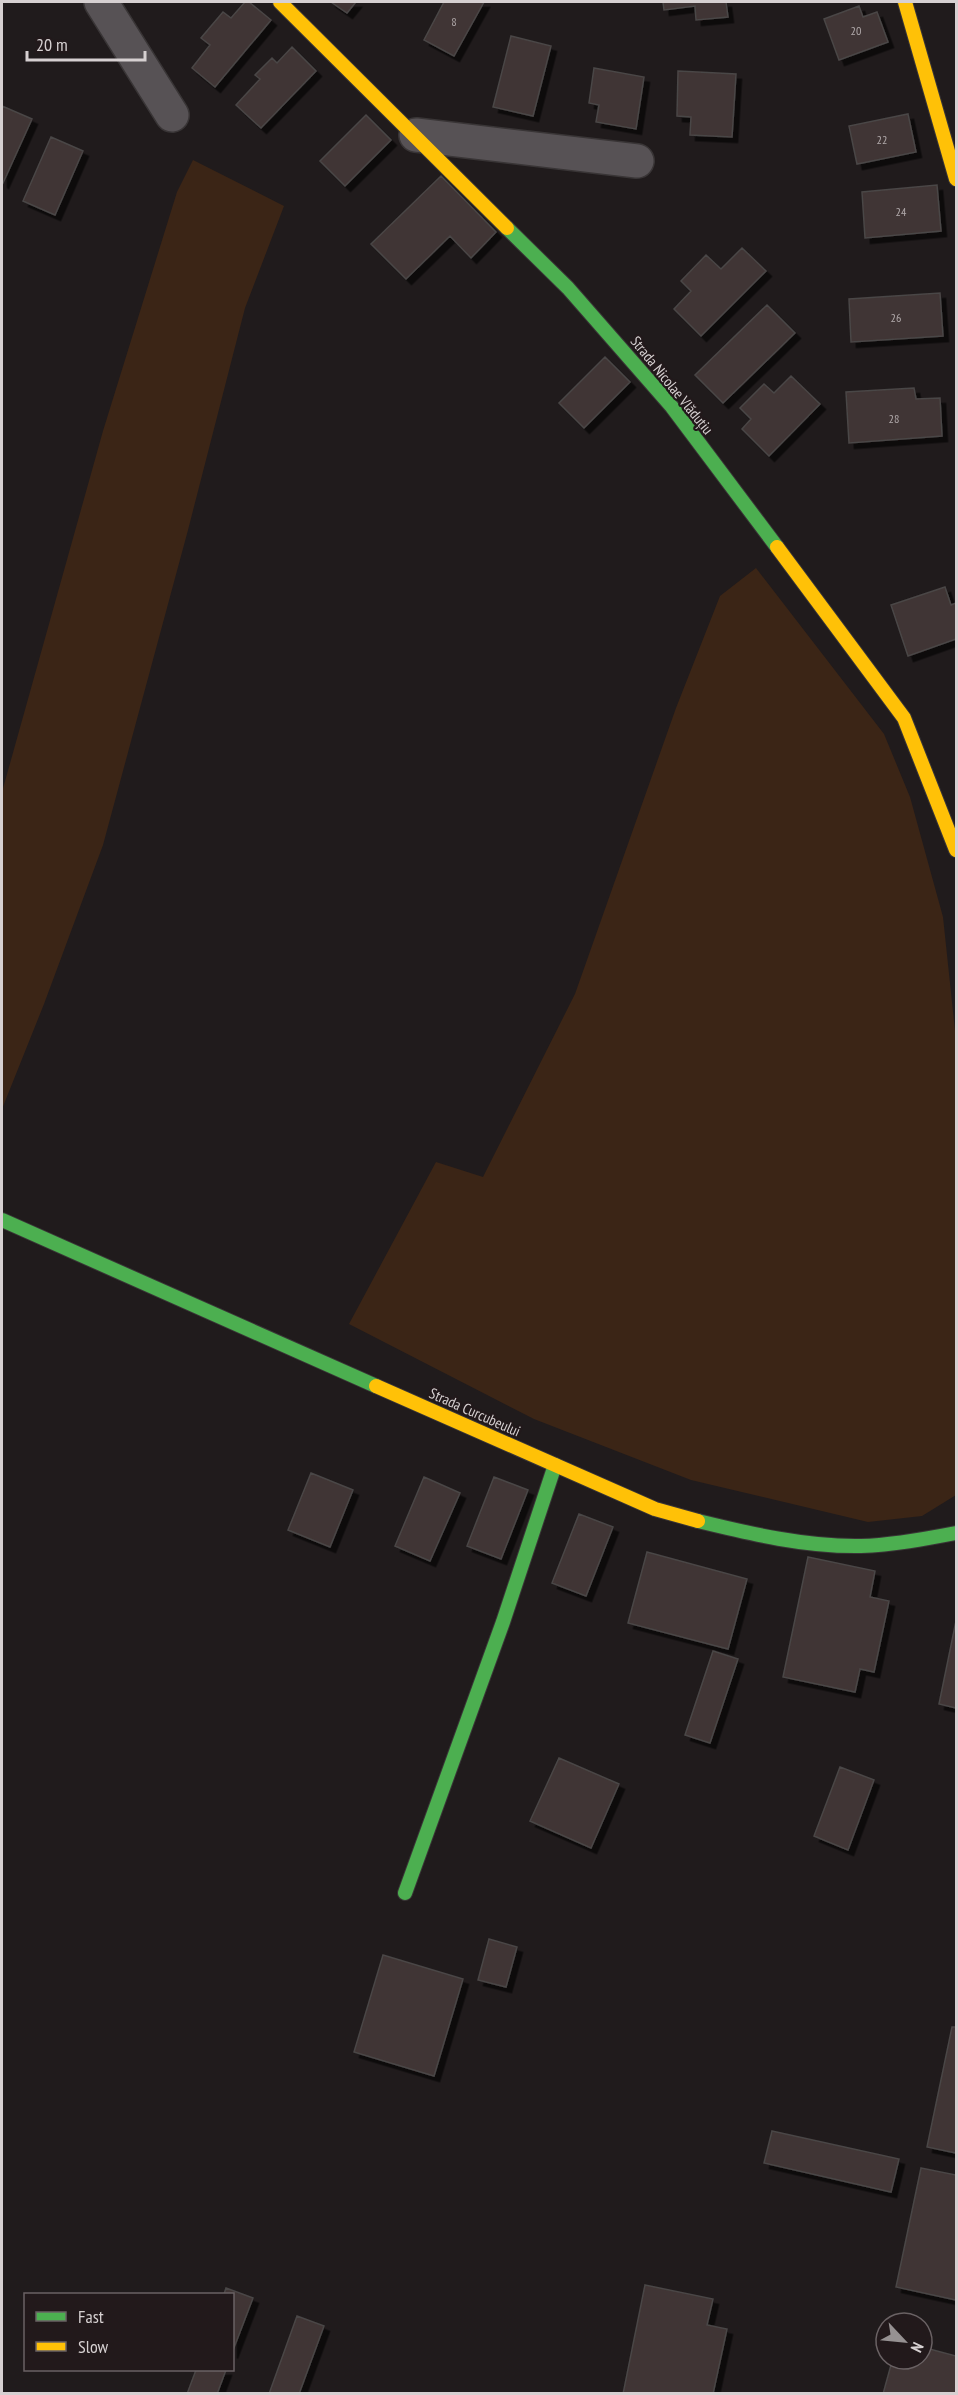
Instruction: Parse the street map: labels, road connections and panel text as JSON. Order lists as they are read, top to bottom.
{
  "streets": {
    "street": ["Strada Nicolae Vlăduțiu", "Strada Curcubeului"]
  },
  "house_numbers": [
    "8",
    "20",
    "22",
    "24",
    "26",
    "28"
  ],
  "legend": ["Fast", "Slow"],
  "scale_bar": "20 m",
  "north": "bottom right"
}
